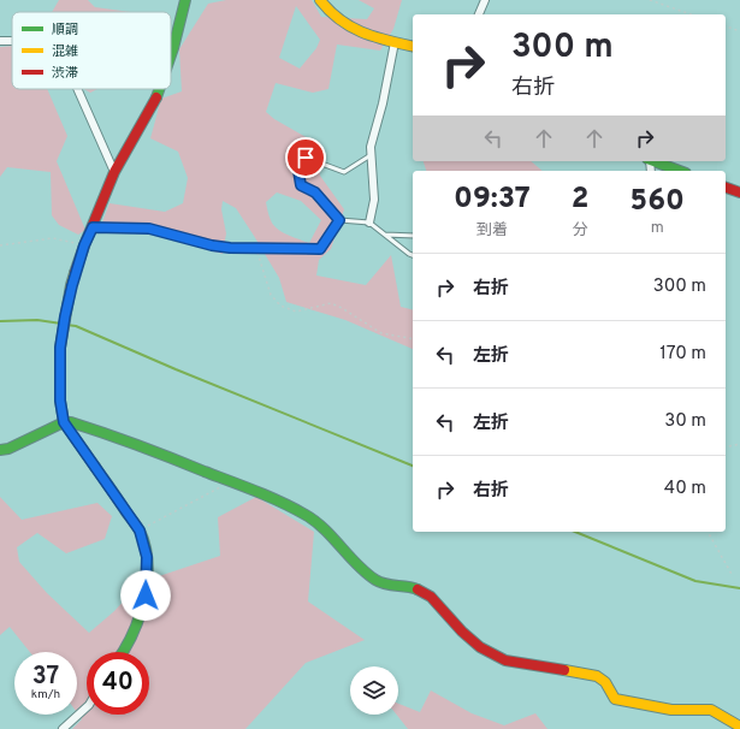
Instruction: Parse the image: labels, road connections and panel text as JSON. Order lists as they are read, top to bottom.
{
  "legend": ["順調", "混雑", "渋滞"],
  "page": {
    "turn": ["300 m", "右折"],
    "eta": [
      "09:37",
      "到着",
      "2",
      "分",
      "560",
      "m"
    ],
    "list": [
      {
        "name": "右折",
        "value": "300 m"
      },
      {
        "name": "左折",
        "value": "170 m"
      },
      {
        "name": "左折",
        "value": "30 m"
      },
      {
        "name": "右折",
        "value": "40 m"
      }
    ],
    "speed": "37 km/h",
    "limit": "40"
  }
}
